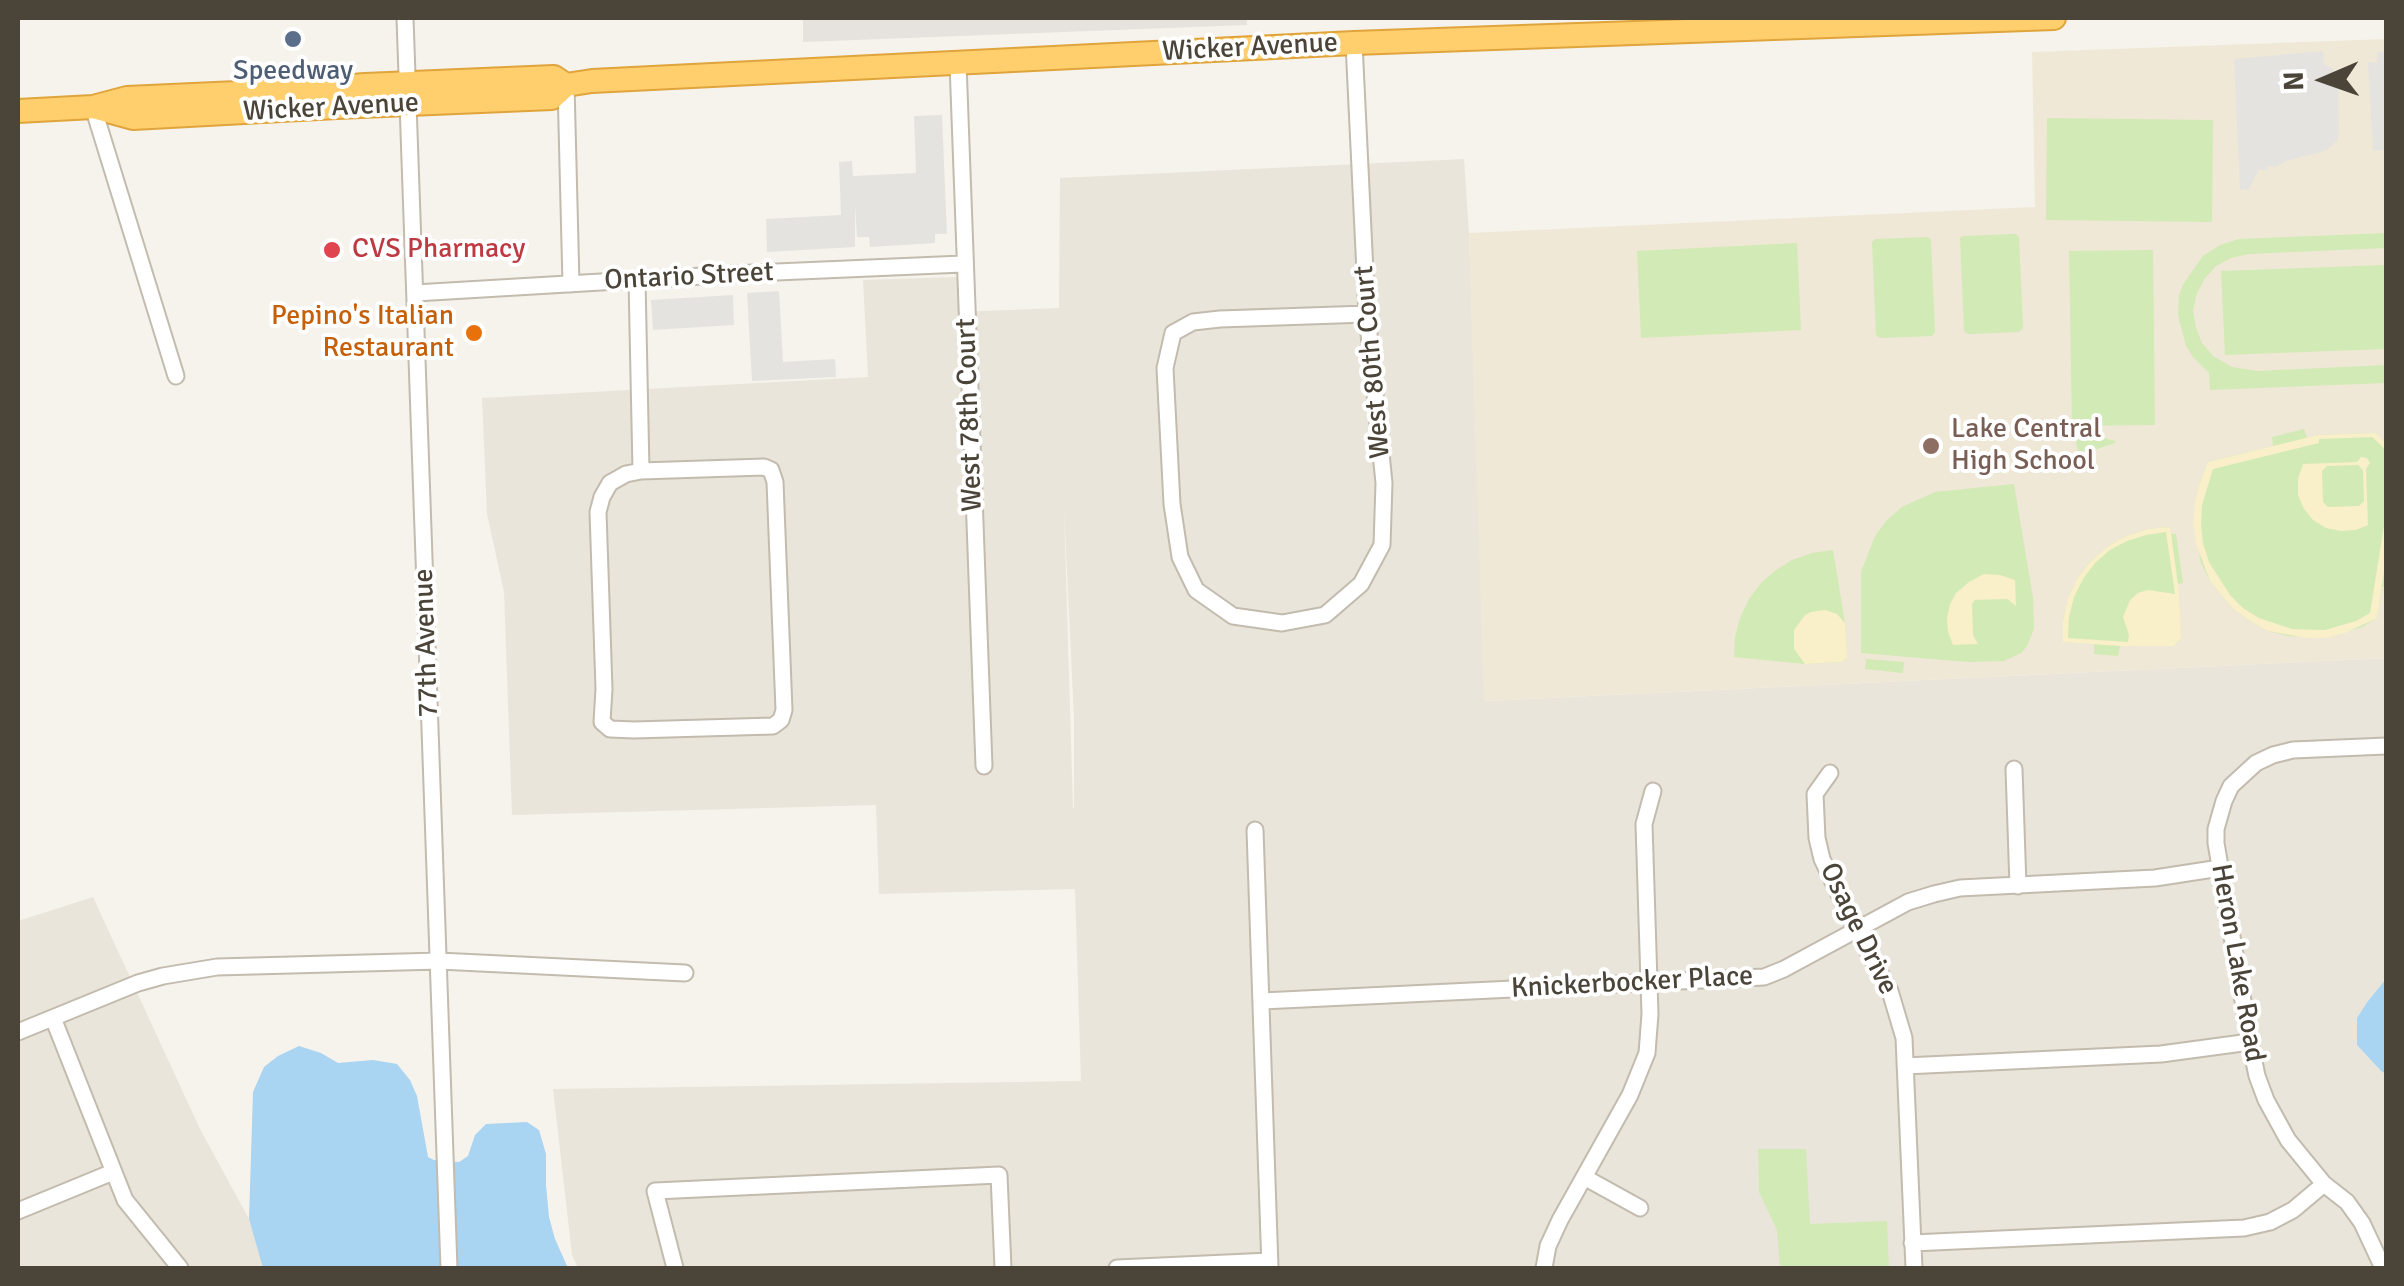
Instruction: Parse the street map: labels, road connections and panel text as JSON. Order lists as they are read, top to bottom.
{
  "streets": {
    "highway": ["Wicker Avenue"],
    "street": [
      "Ontario Street",
      "West 80th Court",
      "West 78th Court",
      "77th Avenue",
      "Osage Drive",
      "Heron Lake Road",
      "Knickerbocker Place"
    ]
  },
  "crossings": [
    ["Wicker Avenue", "West 80th Court"],
    ["Wicker Avenue", "West 78th Court"],
    ["Wicker Avenue", "77th Avenue"],
    ["Ontario Street", "West 78th Court"],
    ["Ontario Street", "77th Avenue"],
    ["Osage Drive", "Knickerbocker Place"],
    ["Heron Lake Road", "Knickerbocker Place"]
  ],
  "places": [
    "Speedway",
    "CVS Pharmacy",
    "Pepino's Italian Restaurant",
    "Lake Central High School"
  ],
  "north": "left"
}
